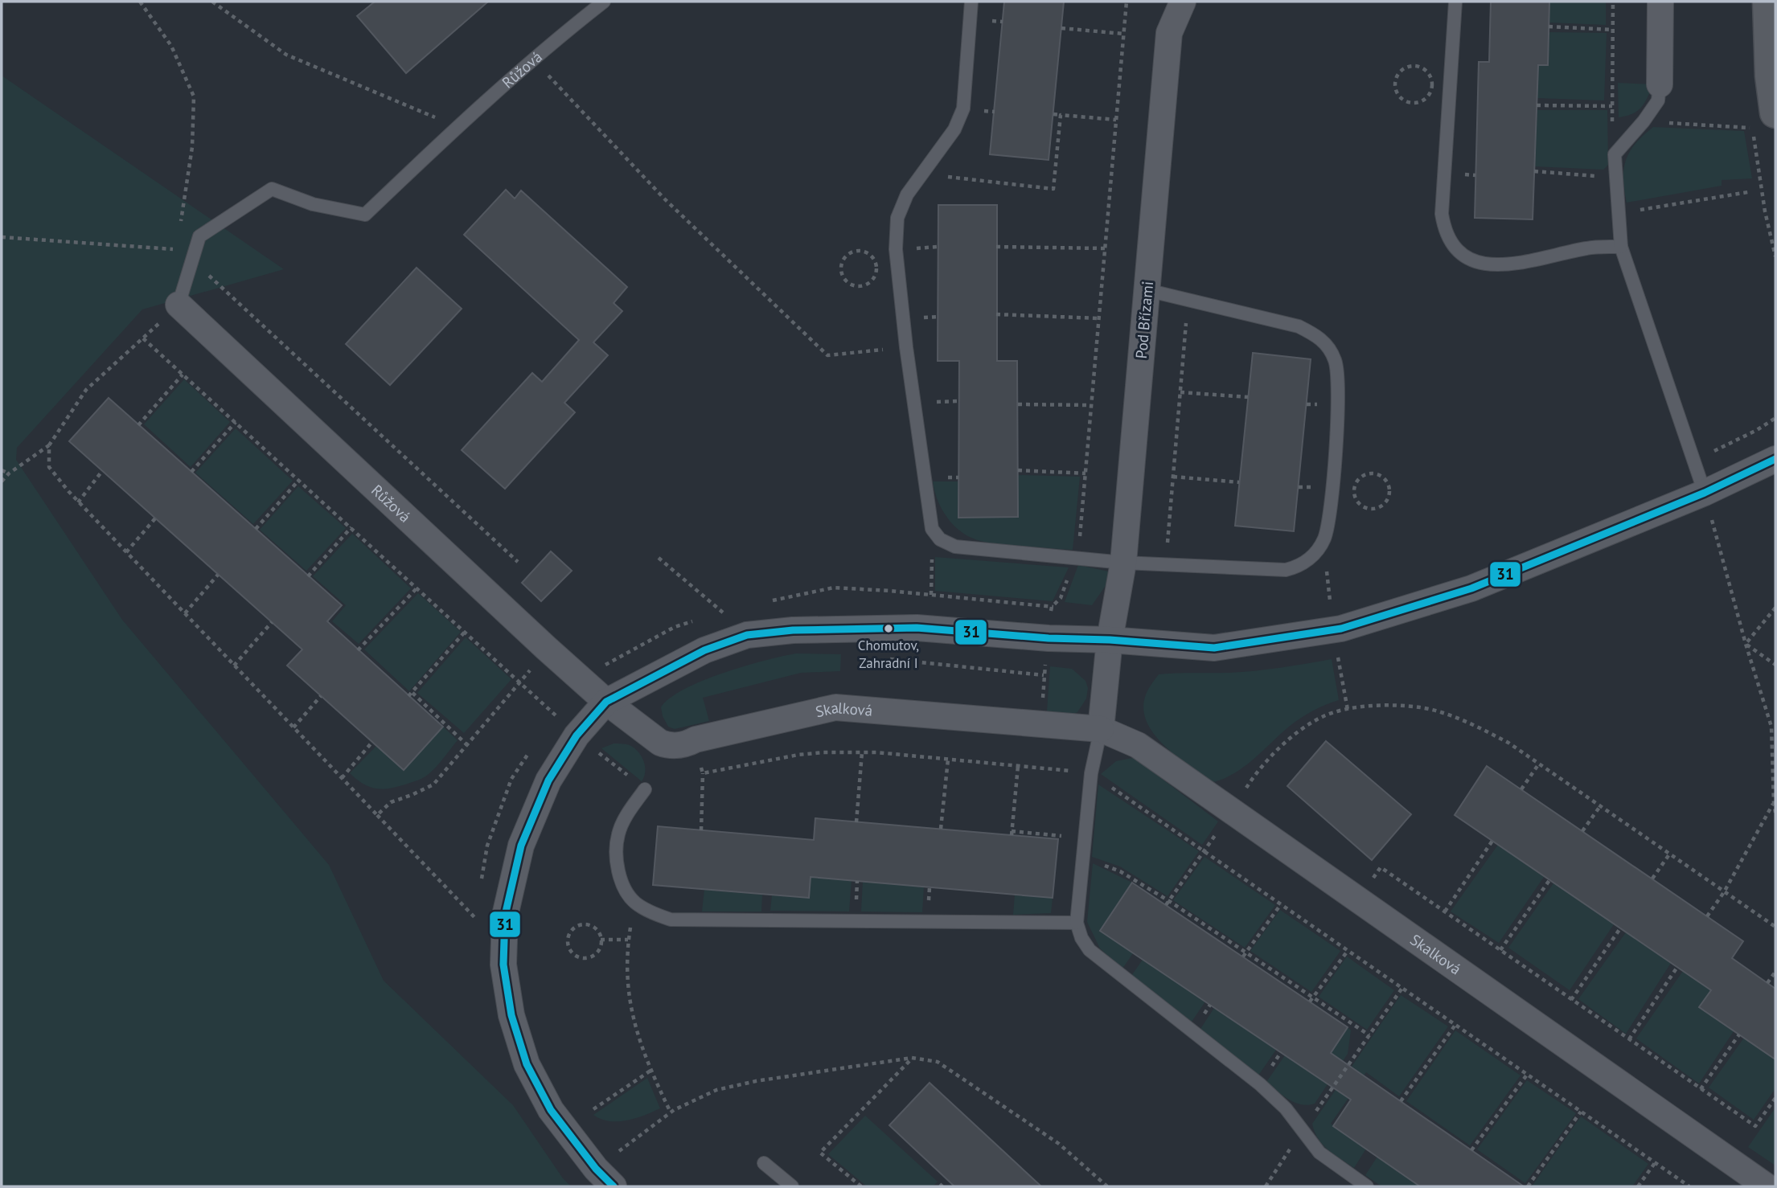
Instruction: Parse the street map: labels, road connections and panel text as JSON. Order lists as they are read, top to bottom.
{
  "streets": {
    "street": ["Růžová", "Pod Břízami", "Skalková"]
  },
  "crossings": [
    ["Růžová", "Skalková"]
  ],
  "places": ["Chomutov, Zahradní I"],
  "lines": ["transit line 31"]
}
